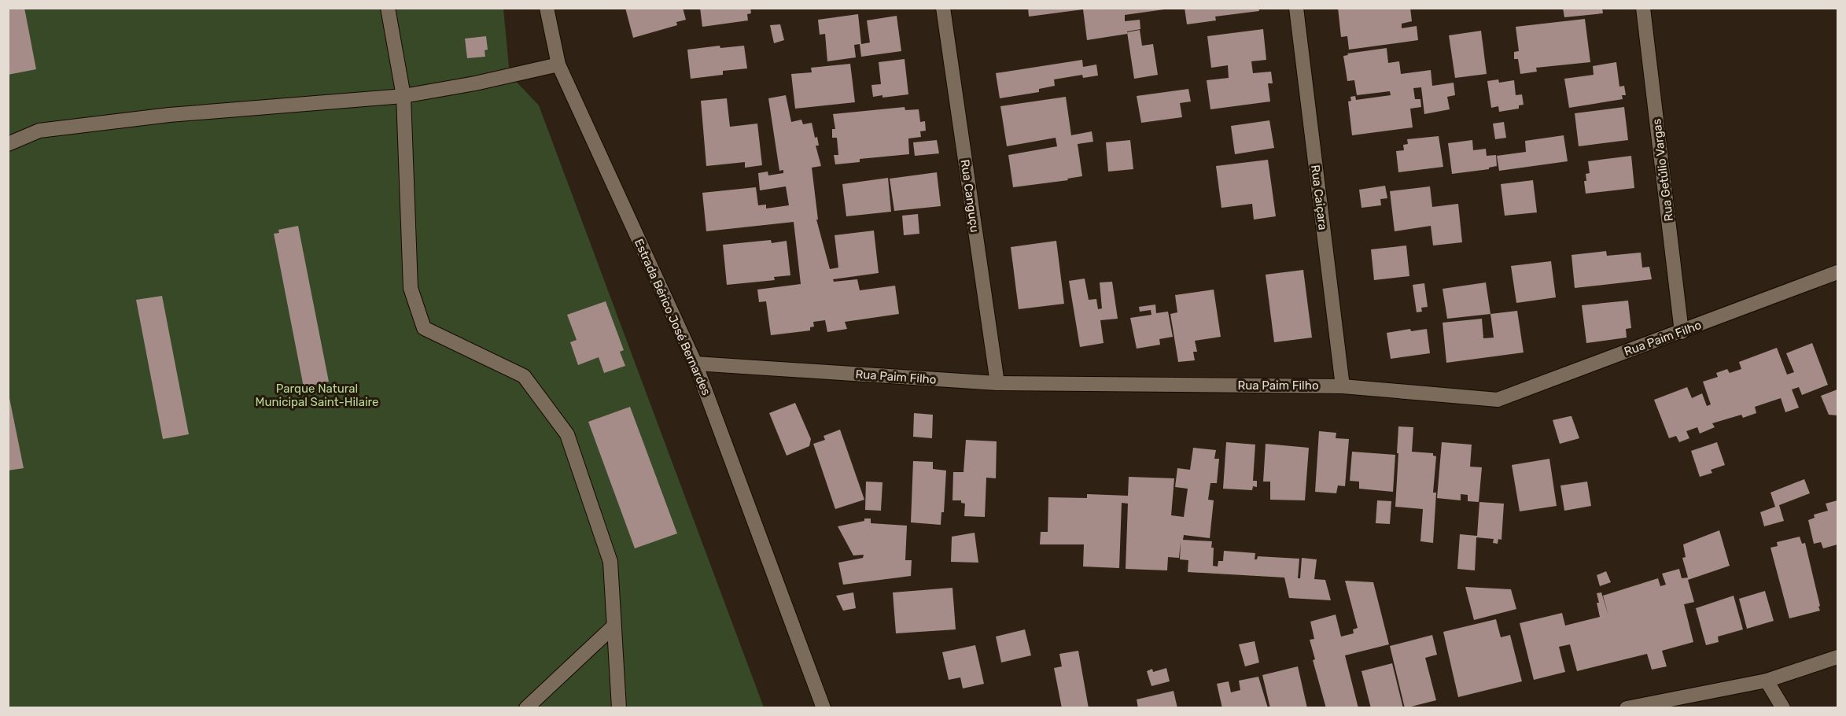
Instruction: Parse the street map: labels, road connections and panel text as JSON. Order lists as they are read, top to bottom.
{
  "streets": {
    "street": [
      "Rua Getúlio Vargas",
      "Rua Canguçu",
      "Rua Caiçara",
      "Estrada Bérico José Bernardes",
      "Rua Paim Filho"
    ]
  },
  "crossings": [
    ["Rua Getúlio Vargas", "Rua Paim Filho"],
    ["Rua Canguçu", "Rua Paim Filho"],
    ["Rua Caiçara", "Rua Paim Filho"],
    ["Estrada Bérico José Bernardes", "Rua Paim Filho"]
  ],
  "parks": ["Parque Natural Municipal Saint-Hilaire"]
}
